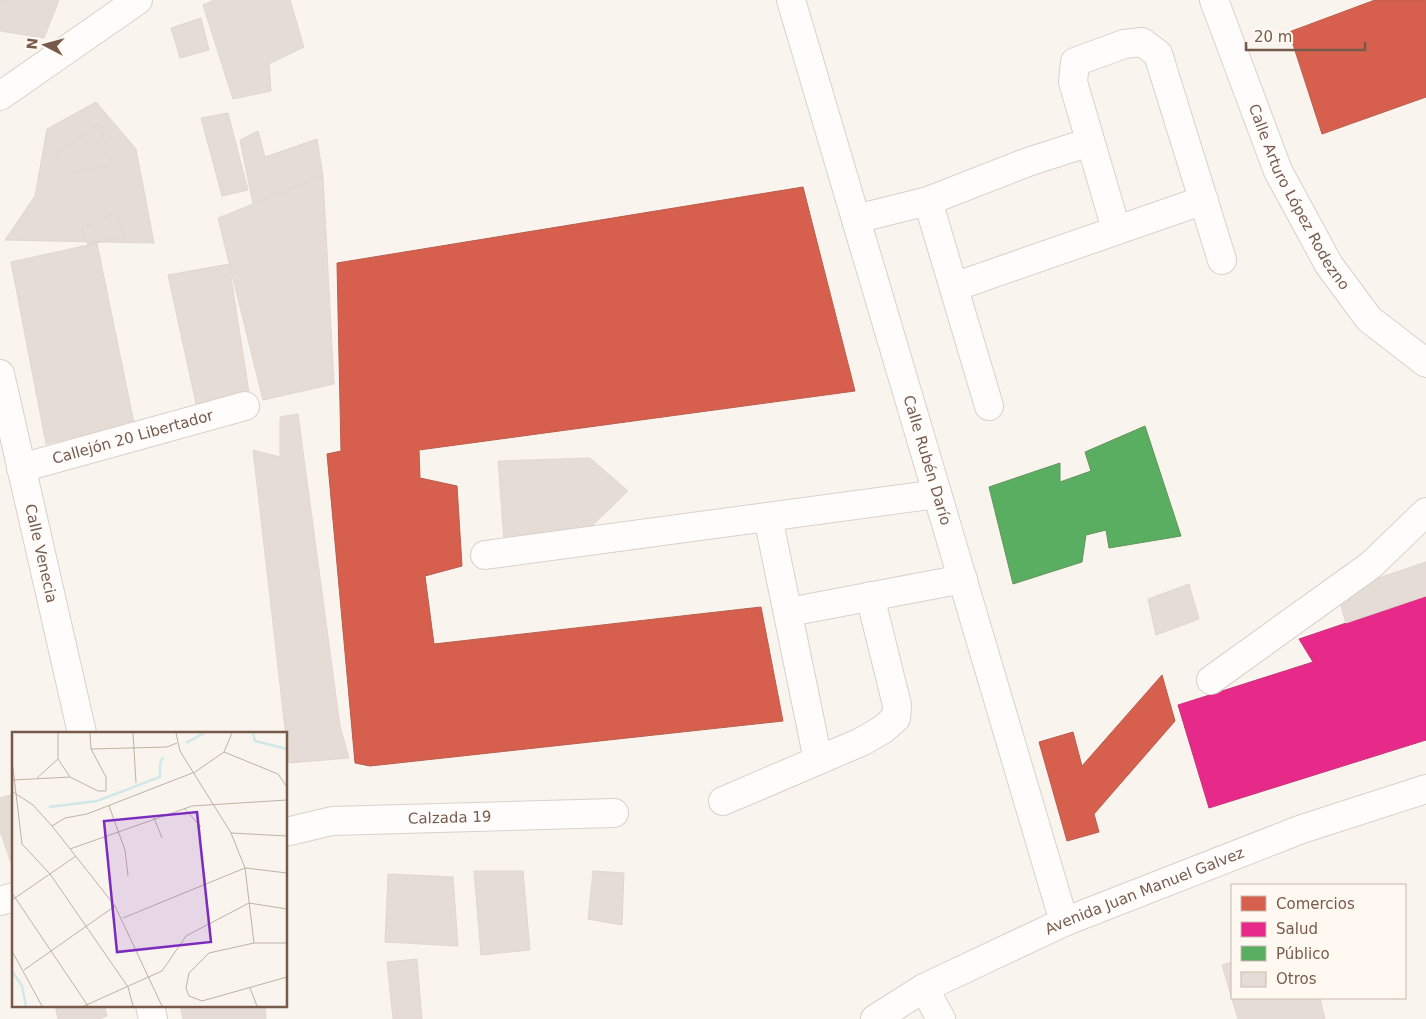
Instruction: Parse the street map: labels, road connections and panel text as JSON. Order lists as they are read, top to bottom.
{
  "streets": {
    "street": [
      "Calle Arturo López Rodezno",
      "Callejón 20 Libertador",
      "Calle Rubén Darío",
      "Calle Venecia",
      "Calzada 19",
      "Avenida Juan Manuel Galvez"
    ]
  },
  "crossings": [
    ["Callejón 20 Libertador", "Calle Venecia"],
    ["Calle Rubén Darío", "Avenida Juan Manuel Galvez"]
  ],
  "legend": [
    "Comercios",
    "Salud",
    "Público",
    "Otros"
  ],
  "scale_bar": "20 m",
  "north": "left"
}
